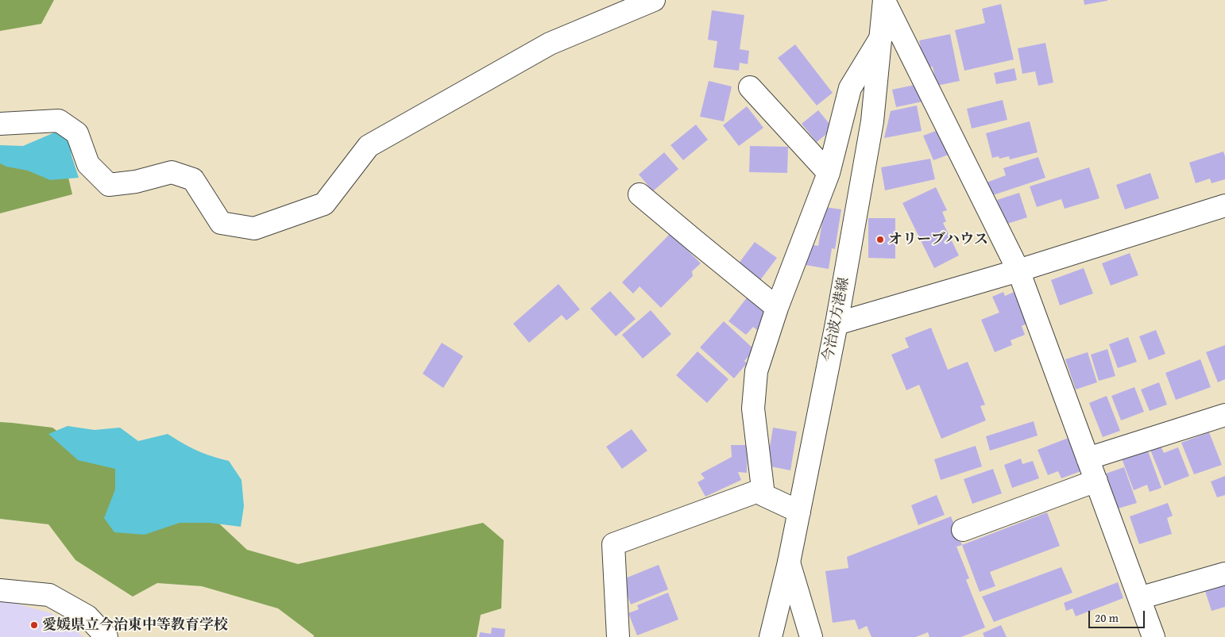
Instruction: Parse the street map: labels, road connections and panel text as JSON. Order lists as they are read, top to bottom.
{
  "streets": {
    "street": ["今治波方港線"]
  },
  "places": ["オリーブハウス", "愛媛県立今治東中等教育学校"],
  "scale_bar": "20 m"
}
